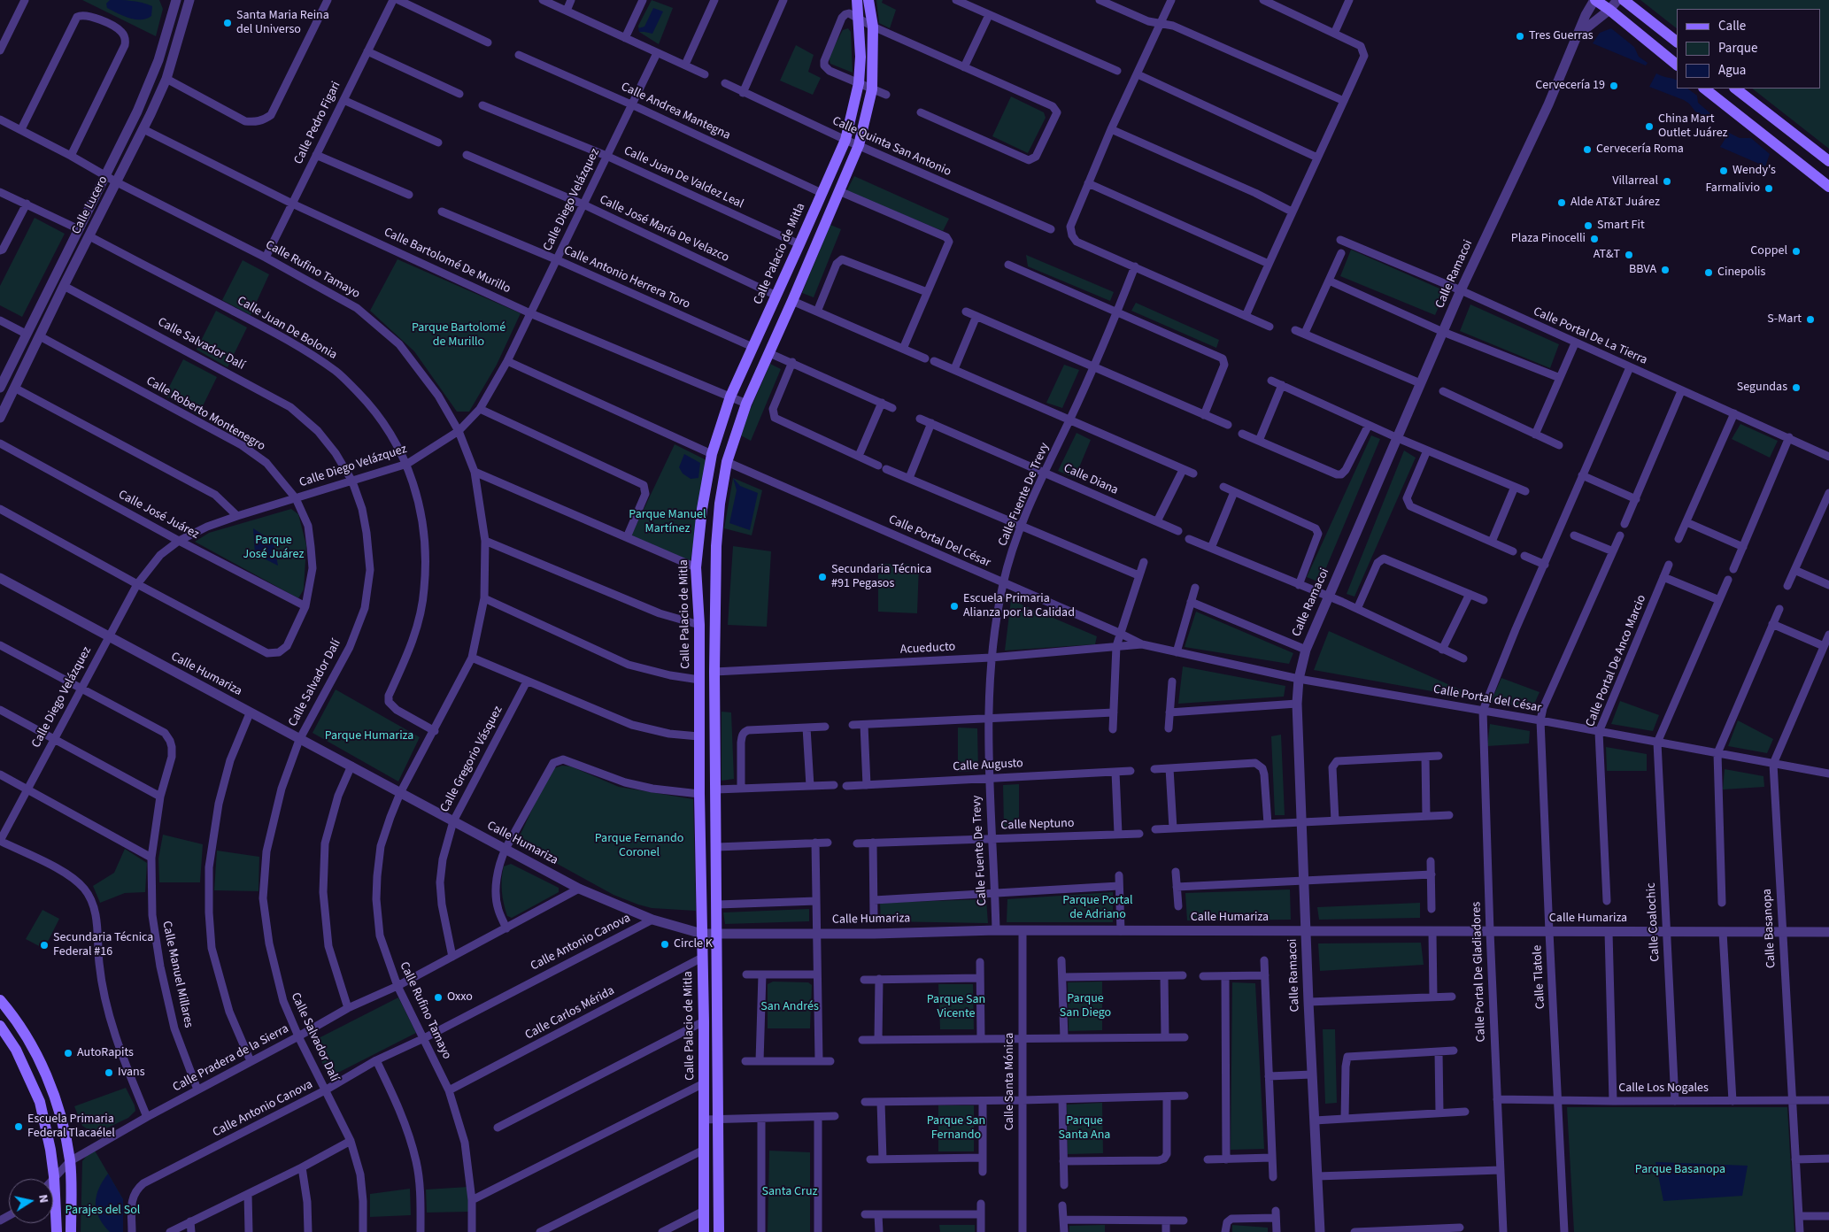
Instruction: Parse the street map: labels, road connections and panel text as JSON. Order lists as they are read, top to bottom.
{
  "streets": {
    "main road": ["Calle Palacio de Mitla"],
    "street": [
      "Calle Andrea Mantegna",
      "Calle Pedro Figari",
      "Calle Quinta San Antonio",
      "Calle Juan De Valdez Leal",
      "Calle Diego Velázquez",
      "Calle Lucero",
      "Calle José María De Velazco",
      "Calle Bartolomé De Murillo",
      "Calle Rufino Tamayo",
      "Calle Ramacoi",
      "Calle Antonio Herrera Toro",
      "Calle Juan De Bolonia",
      "Calle Portal De La Tierra",
      "Calle Salvador Dalí",
      "Calle Roberto Montenegro",
      "Calle Diana",
      "Calle Fuente De Trevy",
      "Calle José Juárez",
      "Calle Portal Del César",
      "Acueducto",
      "Calle Portal De Anco Marcio",
      "Calle Humariza",
      "Calle Portal del César",
      "Calle Gregorio Vásquez",
      "Calle Augusto",
      "Calle Neptuno",
      "Calle Coalochic",
      "Calle Basanopa",
      "Calle Antonio Canova",
      "Calle Portal De Gladiadores",
      "Calle Manuel Millares",
      "Calle Tlatole",
      "Calle Carlos Mérida",
      "Calle Pradera de la Sierra",
      "Calle Santa Mónica",
      "Calle Los Nogales"
    ]
  },
  "crossings": [
    ["Calle Andrea Mantegna", "Calle Diego Velázquez"],
    ["Calle Andrea Mantegna", "Calle Palacio de Mitla"],
    ["Calle Pedro Figari", "Calle Bartolomé De Murillo"],
    ["Calle Pedro Figari", "Calle Rufino Tamayo"],
    ["Calle Quinta San Antonio", "Calle Palacio de Mitla"],
    ["Calle Juan De Valdez Leal", "Calle Diego Velázquez"],
    ["Calle Juan De Valdez Leal", "Calle Palacio de Mitla"],
    ["Calle Diego Velázquez", "Calle José María De Velazco"],
    ["Calle Diego Velázquez", "Calle Bartolomé De Murillo"],
    ["Calle Diego Velázquez", "Calle Rufino Tamayo"],
    ["Calle Diego Velázquez", "Calle Antonio Herrera Toro"],
    ["Calle Diego Velázquez", "Calle Juan De Bolonia"],
    ["Calle Diego Velázquez", "Calle Salvador Dalí"],
    ["Calle Diego Velázquez", "Calle Roberto Montenegro"],
    ["Calle Diego Velázquez", "Calle José Juárez"],
    ["Calle Diego Velázquez", "Calle Humariza"],
    ["Calle Diego Velázquez", "Calle Manuel Millares"],
    ["Calle Lucero", "Calle Bartolomé De Murillo"],
    ["Calle Lucero", "Calle Rufino Tamayo"],
    ["Calle Lucero", "Calle Juan De Bolonia"],
    ["Calle Lucero", "Calle Salvador Dalí"],
    ["Calle Lucero", "Calle Roberto Montenegro"],
    ["Calle José María De Velazco", "Calle Palacio de Mitla"],
    ["Calle Palacio de Mitla", "Calle Bartolomé De Murillo"],
    ["Calle Palacio de Mitla", "Calle Antonio Herrera Toro"],
    ["Calle Palacio de Mitla", "Calle Humariza"],
    ["Calle Palacio de Mitla", "Calle Carlos Mérida"],
    ["Calle Rufino Tamayo", "Calle Juan De Bolonia"],
    ["Calle Rufino Tamayo", "Calle Humariza"],
    ["Calle Rufino Tamayo", "Calle Antonio Canova"],
    ["Calle Rufino Tamayo", "Calle Carlos Mérida"],
    ["Calle Rufino Tamayo", "Calle Pradera de la Sierra"],
    ["Calle Ramacoi", "Calle Portal De La Tierra"],
    ["Calle Ramacoi", "Calle Humariza"],
    ["Calle Ramacoi", "Calle Portal del César"],
    ["Calle Salvador Dalí", "Calle Humariza"],
    ["Calle Salvador Dalí", "Calle Antonio Canova"],
    ["Calle Salvador Dalí", "Calle Pradera de la Sierra"],
    ["Calle Roberto Montenegro", "Calle José Juárez"],
    ["Calle Diana", "Calle Fuente De Trevy"],
    ["Calle Fuente De Trevy", "Calle Portal Del César"],
    ["Calle Fuente De Trevy", "Acueducto"],
    ["Calle Fuente De Trevy", "Calle Humariza"],
    ["Calle Fuente De Trevy", "Calle Augusto"],
    ["Calle Fuente De Trevy", "Calle Neptuno"],
    ["Calle Portal Del César", "Acueducto"],
    ["Calle Portal Del César", "Calle Portal del César"],
    ["Acueducto", "Calle Portal del César"],
    ["Calle Portal De Anco Marcio", "Calle Portal del César"],
    ["Calle Humariza", "Calle Gregorio Vásquez"],
    ["Calle Humariza", "Calle Coalochic"],
    ["Calle Humariza", "Calle Basanopa"],
    ["Calle Humariza", "Calle Antonio Canova"],
    ["Calle Humariza", "Calle Portal De Gladiadores"],
    ["Calle Humariza", "Calle Tlatole"],
    ["Calle Humariza", "Calle Pradera de la Sierra"],
    ["Calle Humariza", "Calle Santa Mónica"],
    ["Calle Portal del César", "Calle Coalochic"],
    ["Calle Portal del César", "Calle Basanopa"],
    ["Calle Portal del César", "Calle Portal De Gladiadores"],
    ["Calle Portal del César", "Calle Tlatole"],
    ["Calle Gregorio Vásquez", "Calle Pradera de la Sierra"],
    ["Calle Coalochic", "Calle Los Nogales"],
    ["Calle Basanopa", "Calle Los Nogales"],
    ["Calle Portal De Gladiadores", "Calle Los Nogales"],
    ["Calle Manuel Millares", "Calle Pradera de la Sierra"],
    ["Calle Tlatole", "Calle Los Nogales"]
  ],
  "parks": [
    "Parque Bartolomé de Murillo",
    "Parque Manuel Martínez",
    "Parque José Juárez",
    "Parque Humariza",
    "Parque Fernando Coronel",
    "Parque Portal de Adriano",
    "Parque San Diego",
    "Parque San Vicente",
    "San Andrés",
    "Parque San Fernando",
    "Parque Santa Ana",
    "Parque Basanopa",
    "Santa Cruz",
    "Parajes del Sol"
  ],
  "places": [
    "Santa Maria Reina del Universo",
    "Tres Guerras",
    "Cervecería 19",
    "China Mart Outlet Juárez",
    "Cervecería Roma",
    "Wendy's",
    "Villarreal",
    "Farmalivio",
    "Alde AT&T Juárez",
    "Smart Fit",
    "Plaza Pinocelli",
    "Coppel",
    "AT&T",
    "BBVA",
    "Cinepolis",
    "S-Mart",
    "Segundas",
    "Secundaria Técnica #91 Pegasos",
    "Escuela Primaria Alianza por la Calidad",
    "Circle K",
    "Secundaria Técnica Federal #16",
    "Oxxo",
    "AutoRapits",
    "Ivans",
    "Escuela Primaria Federal Tlacaélel"
  ],
  "legend": ["Calle", "Parque", "Agua"],
  "north": "right"
}
